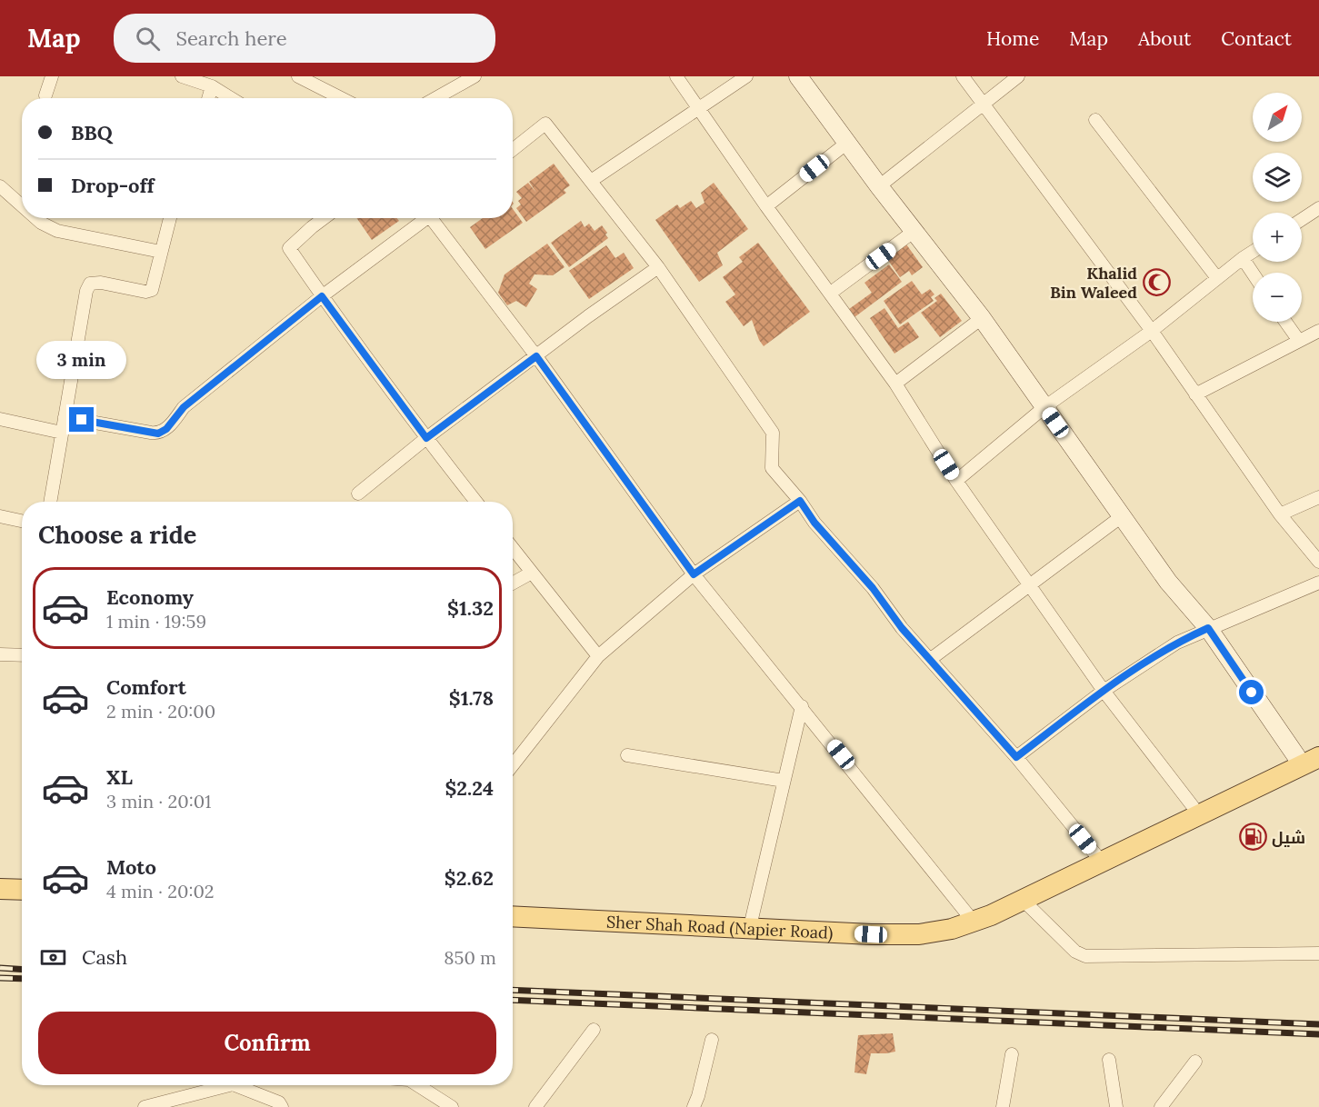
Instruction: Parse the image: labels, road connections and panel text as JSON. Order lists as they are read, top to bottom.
{
  "streets": {
    "main road": ["Sher Shah Road (Napier Road)"]
  },
  "places": {
    "mosque": ["Khalid Bin Waleed"],
    "fuel station": ["شیل"]
  },
  "north": "top right",
  "page": {
    "header": "Map",
    "search": "Search here",
    "nav": [
      "Home",
      "Map",
      "About",
      "Contact"
    ],
    "map_buttons": ["+", "−"],
    "banner": ["BBQ", "Drop-off"],
    "bubble": "3 min",
    "heading": "Choose a ride",
    "list": [
      {
        "name": "Economy",
        "note": "1 min · 19:59",
        "value": "$1.32"
      },
      {
        "name": "Comfort",
        "note": "2 min · 20:00",
        "value": "$1.78"
      },
      {
        "name": "XL",
        "note": "3 min · 20:01",
        "value": "$2.24"
      },
      {
        "name": "Moto",
        "note": "4 min · 20:02",
        "value": "$2.62"
      }
    ],
    "pay": ["Cash", "850 m"],
    "buttons": "Confirm"
  }
}
